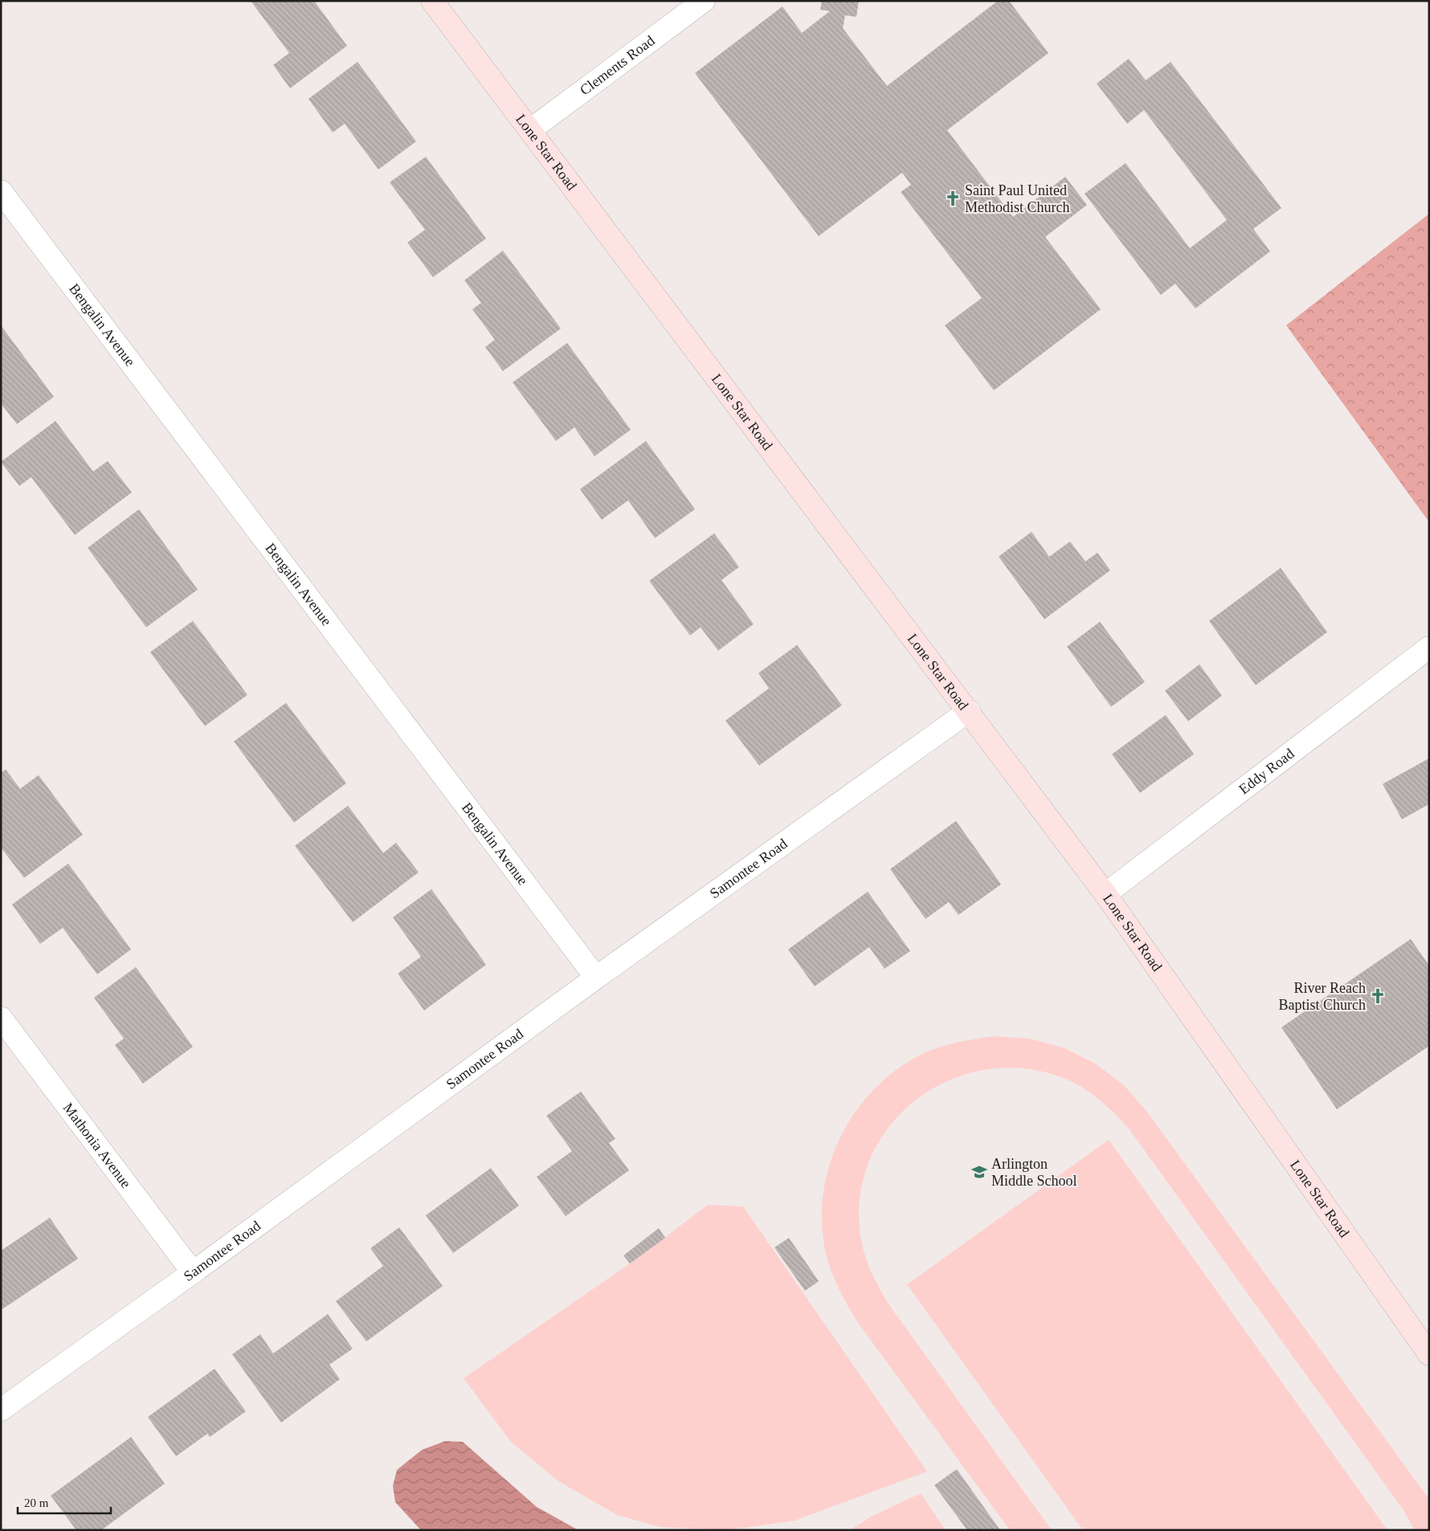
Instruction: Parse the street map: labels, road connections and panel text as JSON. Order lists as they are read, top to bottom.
{
  "streets": {
    "street": [
      "Clements Road",
      "Lone Star Road",
      "Bengalin Avenue",
      "Eddy Road",
      "Samontee Road",
      "Mathonia Avenue"
    ]
  },
  "crossings": [
    ["Clements Road", "Lone Star Road"],
    ["Lone Star Road", "Eddy Road"],
    ["Lone Star Road", "Samontee Road"],
    ["Bengalin Avenue", "Samontee Road"],
    ["Samontee Road", "Mathonia Avenue"]
  ],
  "places": {
    "church": ["Saint Paul United Methodist Church", "River Reach Baptist Church"],
    "school or university": ["Arlington Middle School"]
  },
  "scale_bar": "20 m"
}
